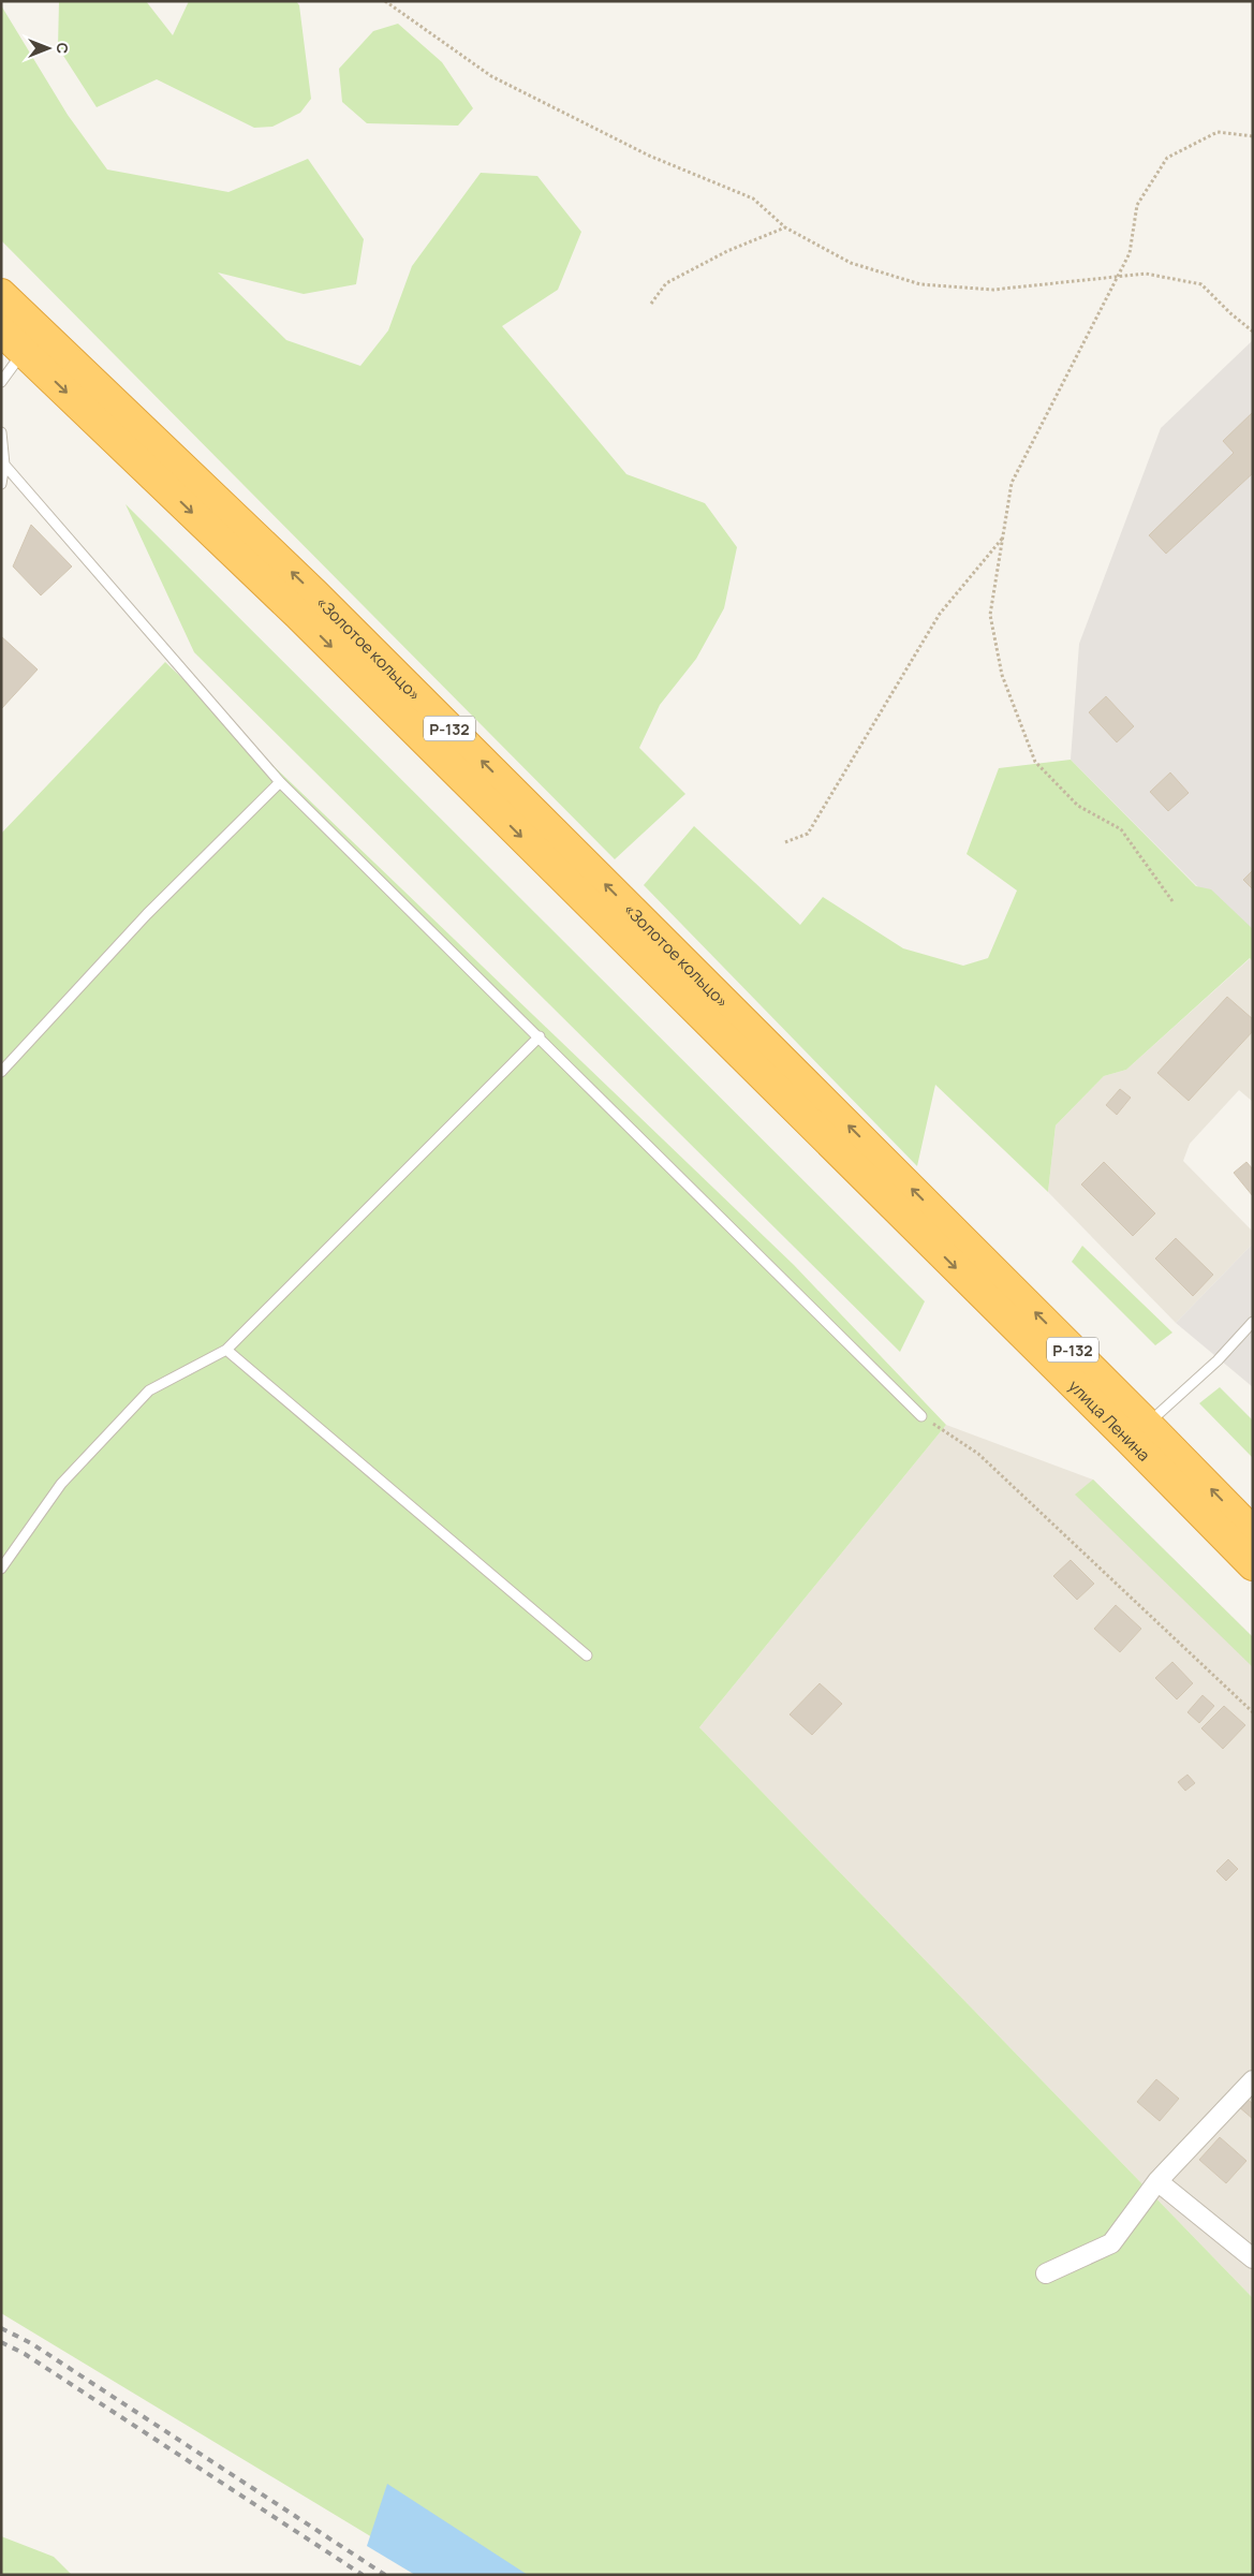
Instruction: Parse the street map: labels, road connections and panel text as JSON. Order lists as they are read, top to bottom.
{
  "streets": {
    "highway": ["«Золотое кольцо»", "Р-132", "улица Ленина"]
  },
  "crossings": [
    ["«Золотое кольцо»", "улица Ленина"]
  ],
  "north": "right"
}
